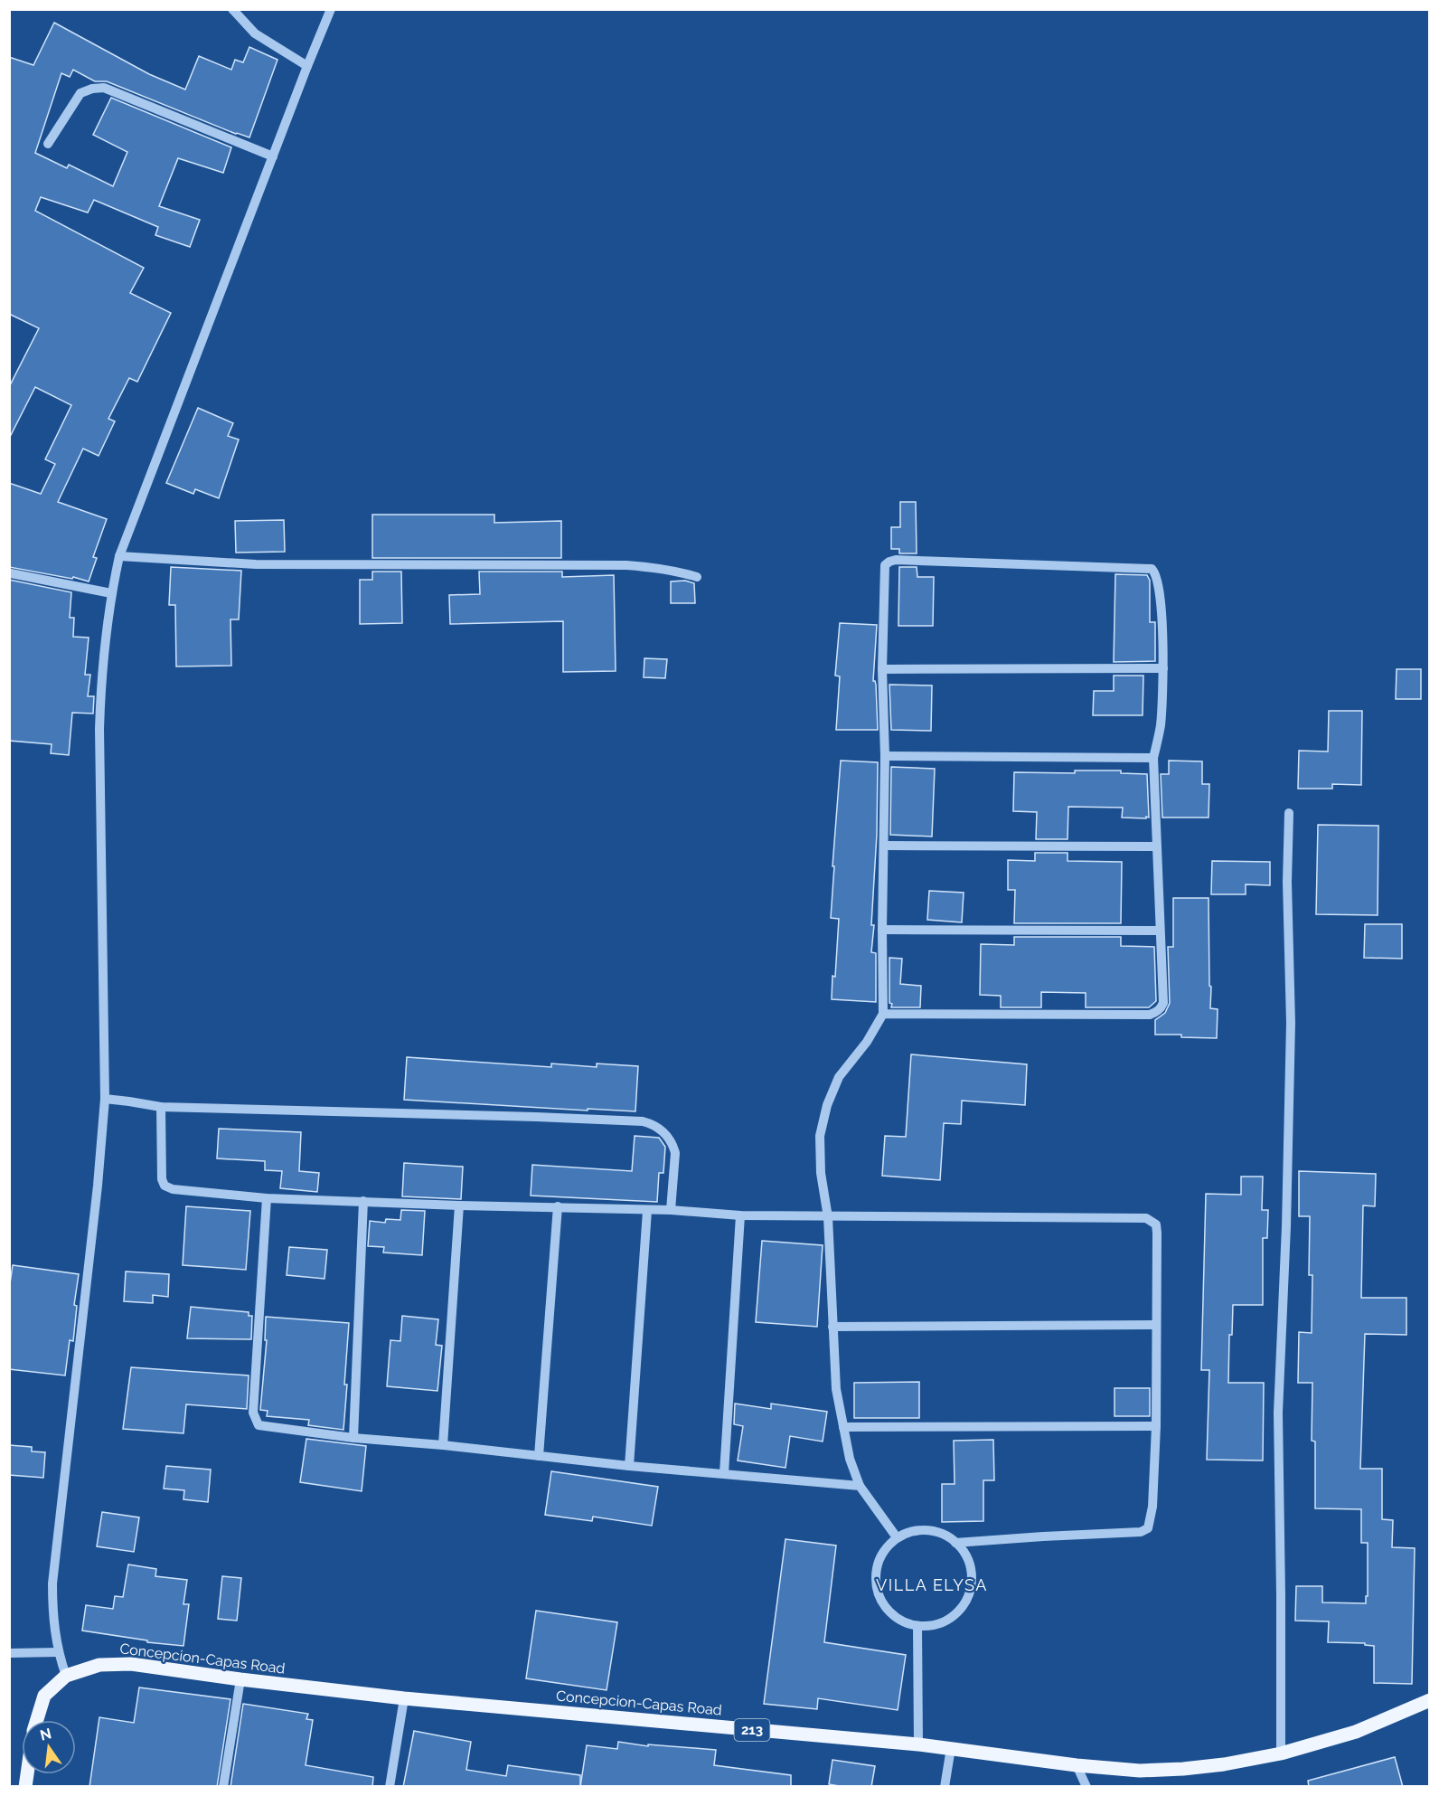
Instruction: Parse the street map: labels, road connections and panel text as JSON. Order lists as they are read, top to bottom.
{
  "streets": {
    "main road": ["Concepcion-Capas Road", "213"]
  },
  "districts": ["VILLA ELYSA"],
  "north": "top"
}
